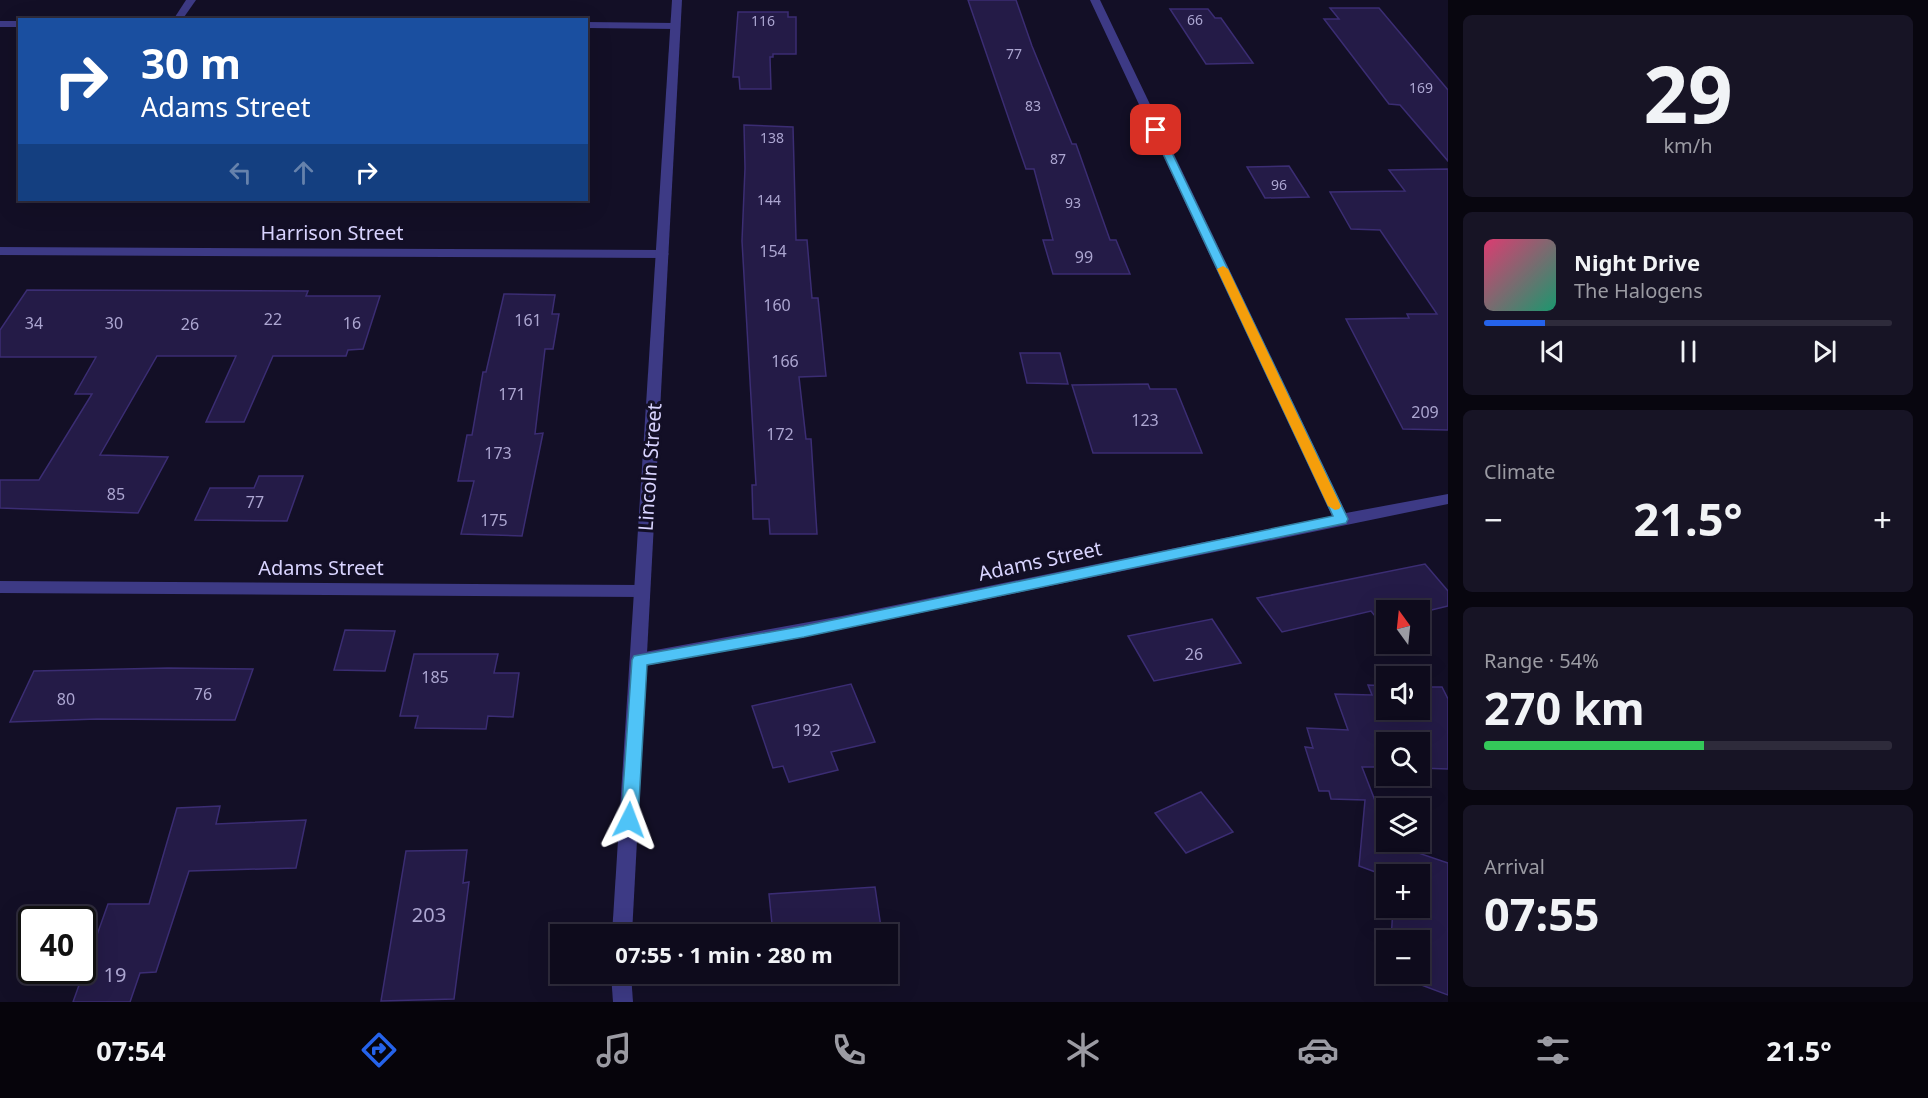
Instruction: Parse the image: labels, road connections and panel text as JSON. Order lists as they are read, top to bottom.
{
  "streets": {
    "street": ["Harrison Street", "Lincoln Street", "Adams Street"]
  },
  "crossings": [
    ["Harrison Street", "Lincoln Street"],
    ["Lincoln Street", "Adams Street"]
  ],
  "house_numbers": [
    "66",
    "116",
    "77",
    "169",
    "83",
    "138",
    "87",
    "96",
    "144",
    "93",
    "154",
    "99",
    "160",
    "22",
    "161",
    "34",
    "30",
    "16",
    "26",
    "166",
    "171",
    "209",
    "123",
    "172",
    "173",
    "85",
    "77",
    "175",
    "26",
    "185",
    "76",
    "80",
    "192",
    "203",
    "19"
  ],
  "north": "top",
  "page": {
    "tile": [
      ["29", "km/h"],
      "Climate",
      ["Range · 54%", "270 km"],
      ["Arrival", "07:55"]
    ],
    "turn": ["30 m", "Adams Street"],
    "song": ["Night Drive", "The Halogens"],
    "heat": ["−", "21.5°", "+"],
    "map_buttons": ["+", "−"],
    "limit": "40",
    "trip": "07:55 · 1 min · 280 m",
    "tabs": ["07:54", "21.5°"]
  }
}
